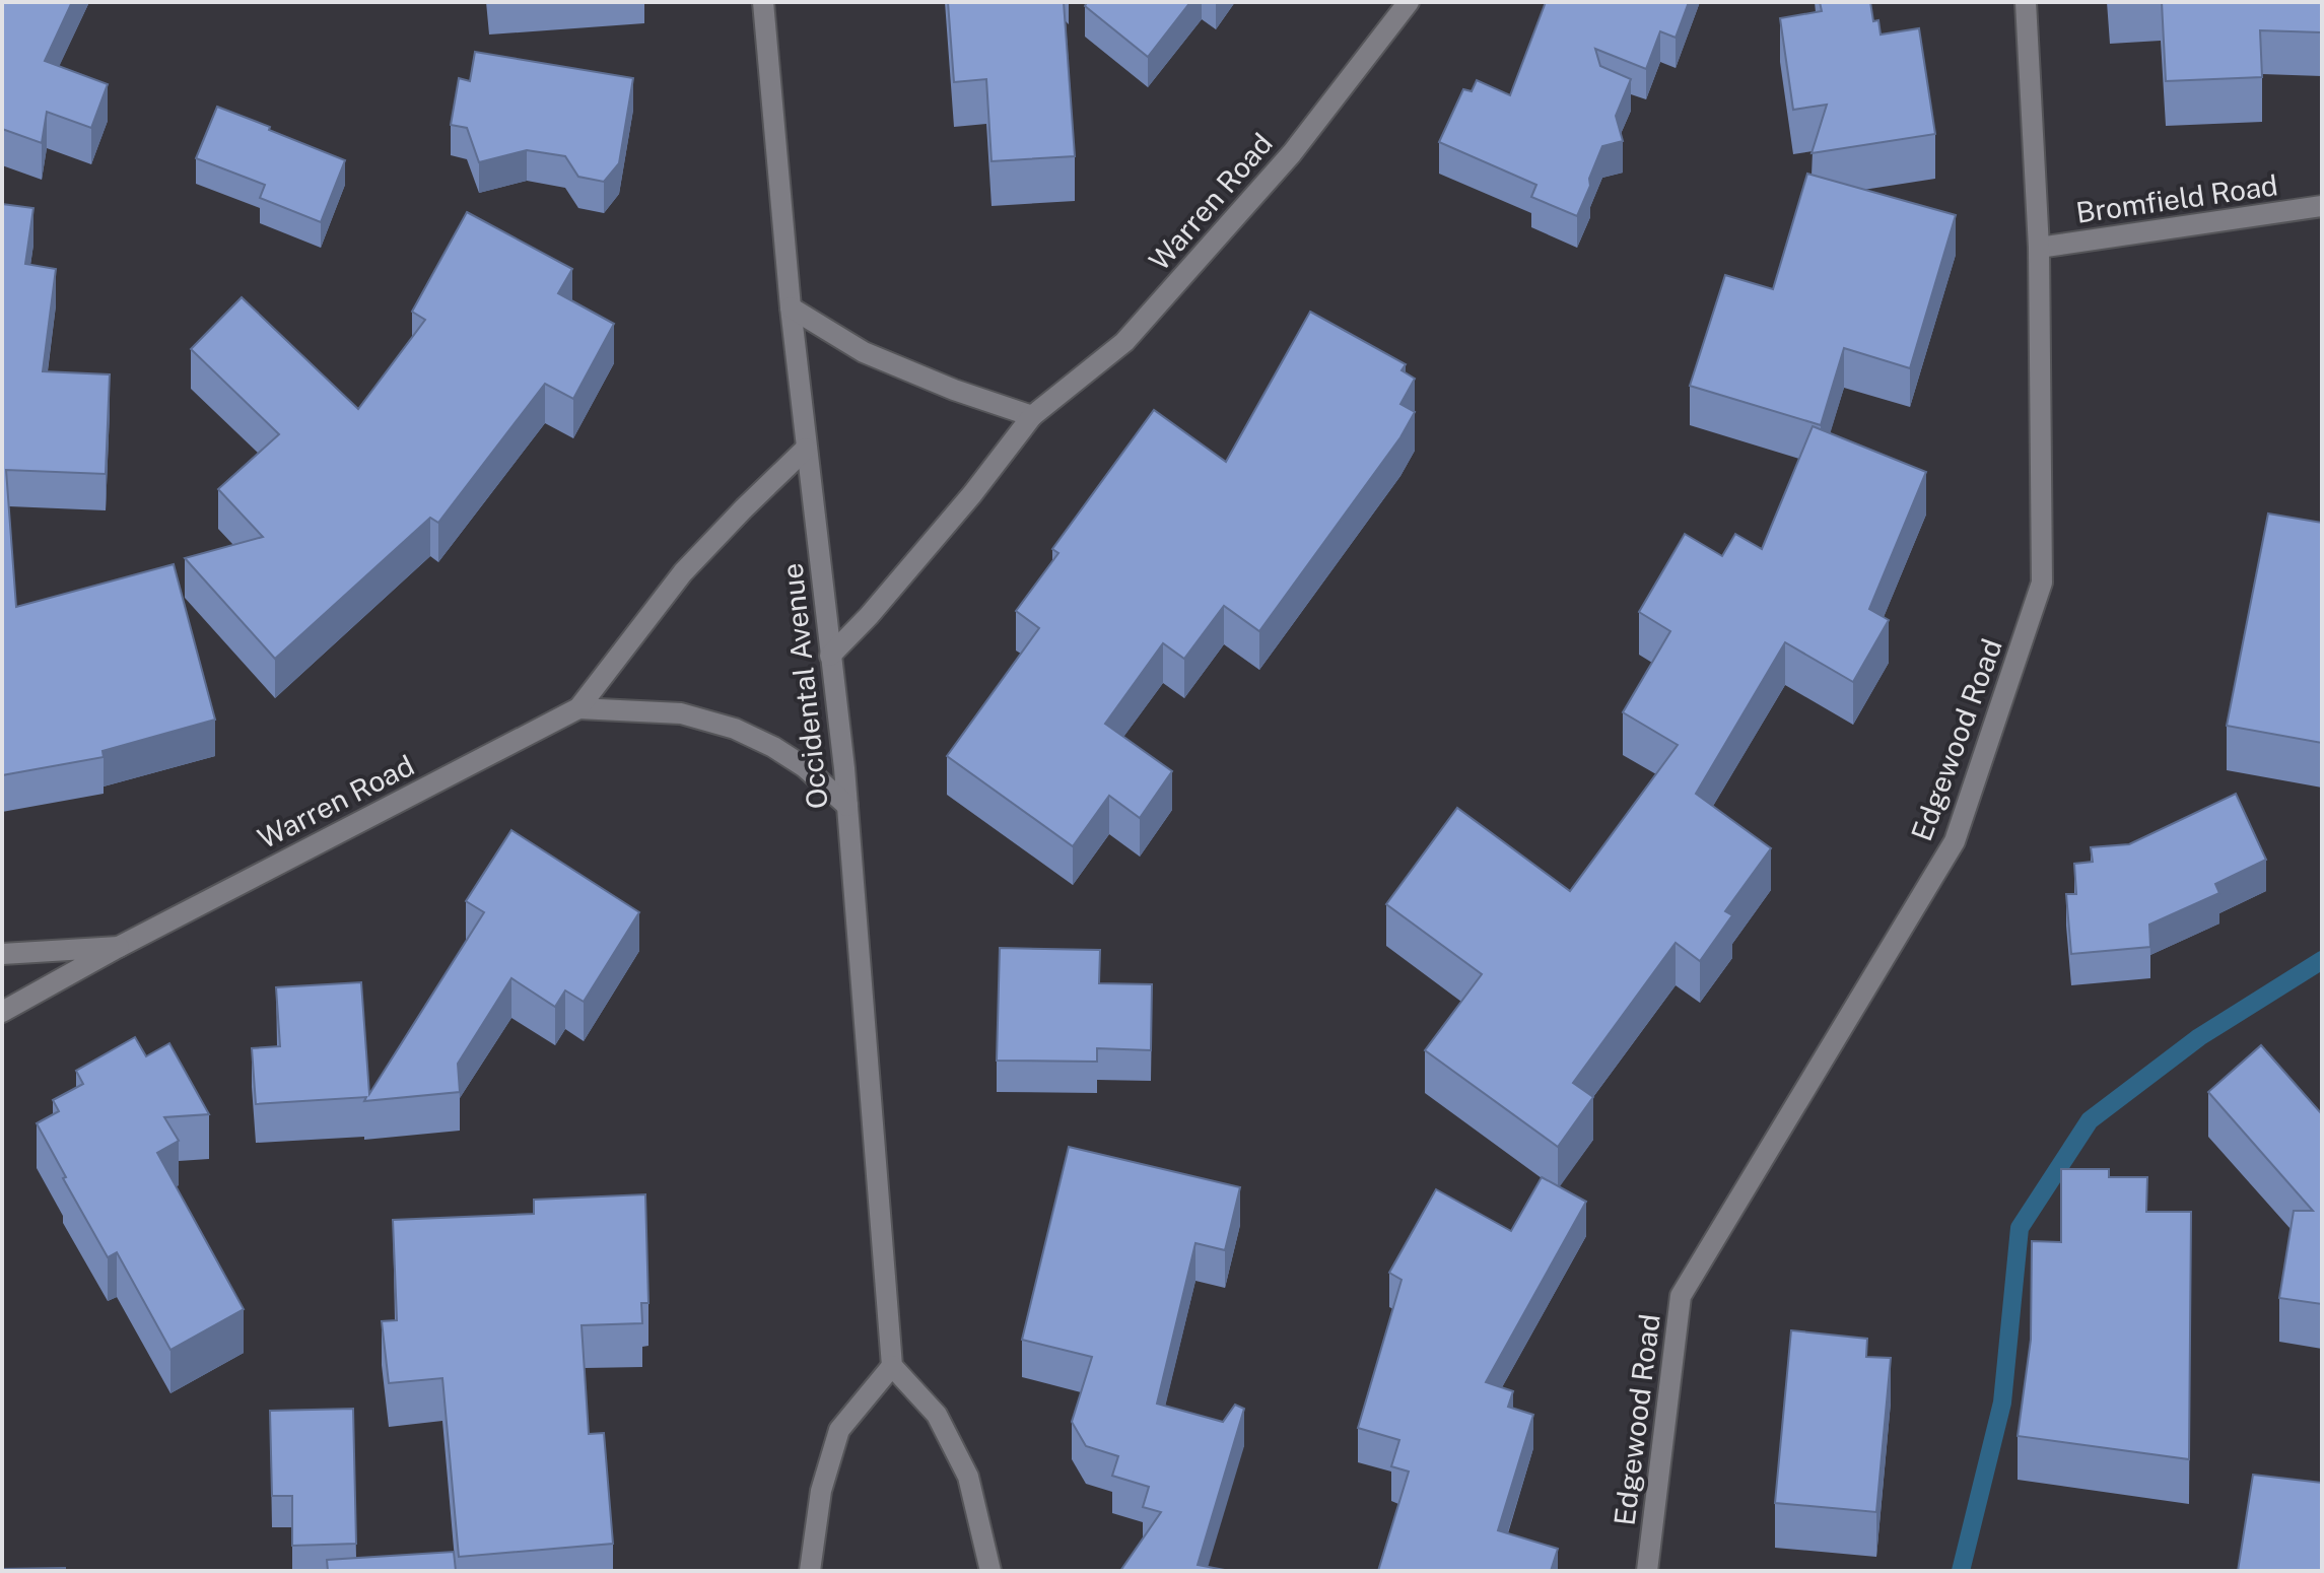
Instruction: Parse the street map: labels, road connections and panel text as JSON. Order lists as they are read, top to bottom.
{
  "streets": {
    "street": [
      "Bromfield Road",
      "Warren Road",
      "Occidental Avenue",
      "Edgewood Road"
    ]
  },
  "crossings": [
    ["Bromfield Road", "Edgewood Road"],
    ["Warren Road", "Occidental Avenue"]
  ]
}
